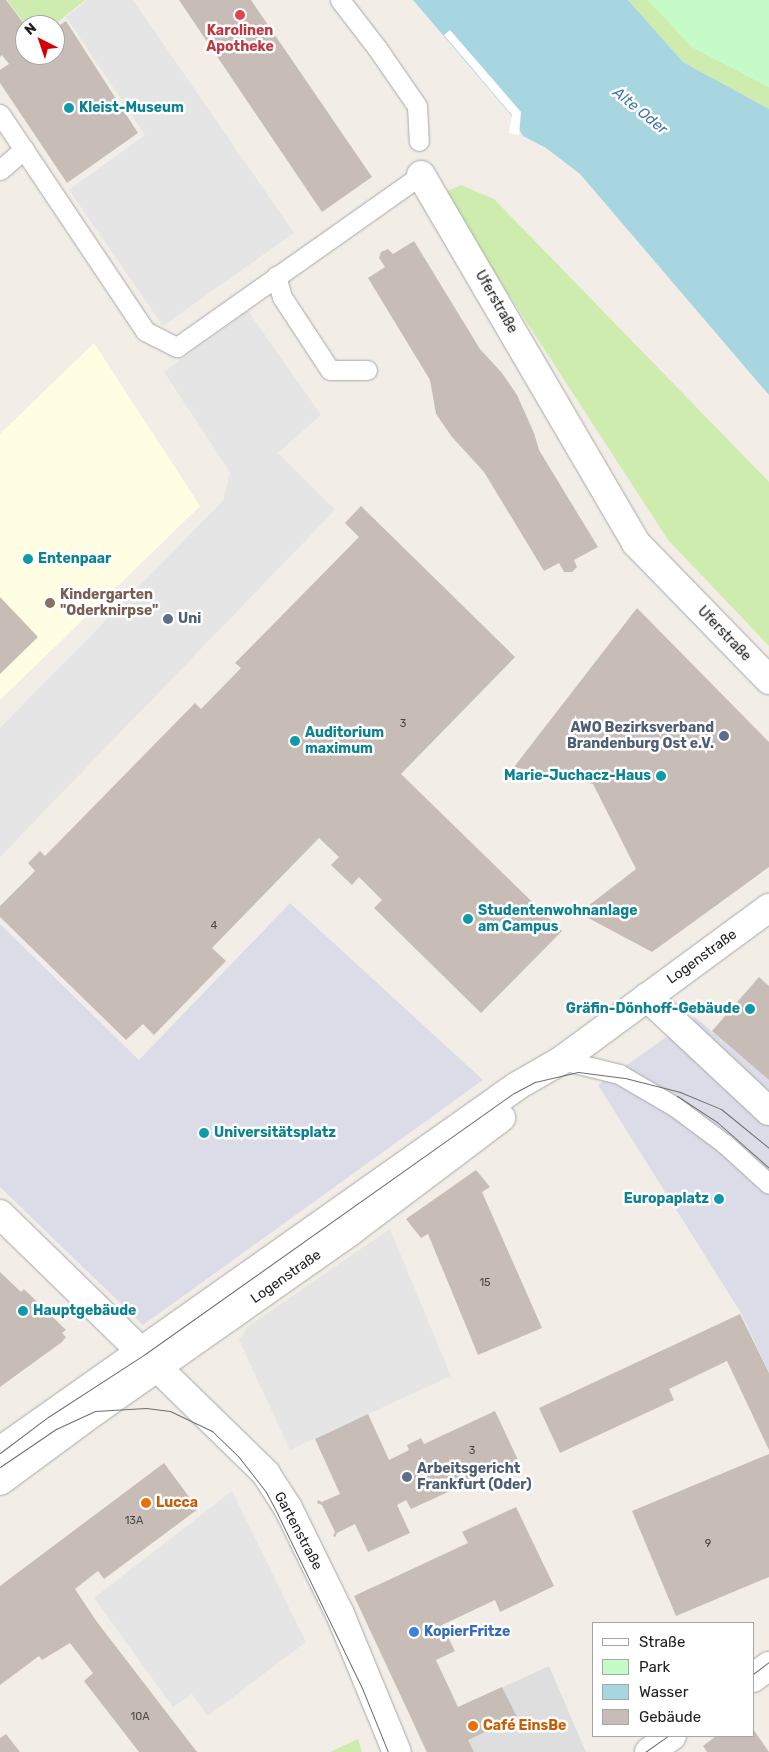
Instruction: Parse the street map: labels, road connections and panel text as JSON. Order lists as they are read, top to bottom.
{
  "streets": {
    "street": ["Uferstraße", "Logenstraße", "Gartenstraße"]
  },
  "crossings": [
    ["Logenstraße", "Gartenstraße"]
  ],
  "water": ["Alte Oder"],
  "places": [
    "Karolinen Apotheke",
    "Kleist-Museum",
    "Entenpaar",
    "Kindergarten \"Oderknirpse\"",
    "Uni",
    "AWO Bezirksverband Brandenburg Ost e.V.",
    "Auditorium maximum",
    "Marie-Juchacz-Haus",
    "Studentenwohnanlage am Campus",
    "Gräfin-Dönhoff-Gebäude",
    "Universitätsplatz",
    "Europaplatz",
    "Hauptgebäude",
    "Arbeitsgericht Frankfurt (Oder)",
    "Lucca",
    "KopierFritze",
    "Café EinsBe"
  ],
  "house_numbers": [
    "3",
    "4",
    "15",
    "3",
    "13A",
    "9",
    "10A"
  ],
  "legend": [
    "Straße",
    "Park",
    "Wasser",
    "Gebäude"
  ],
  "north": "top left"
}
